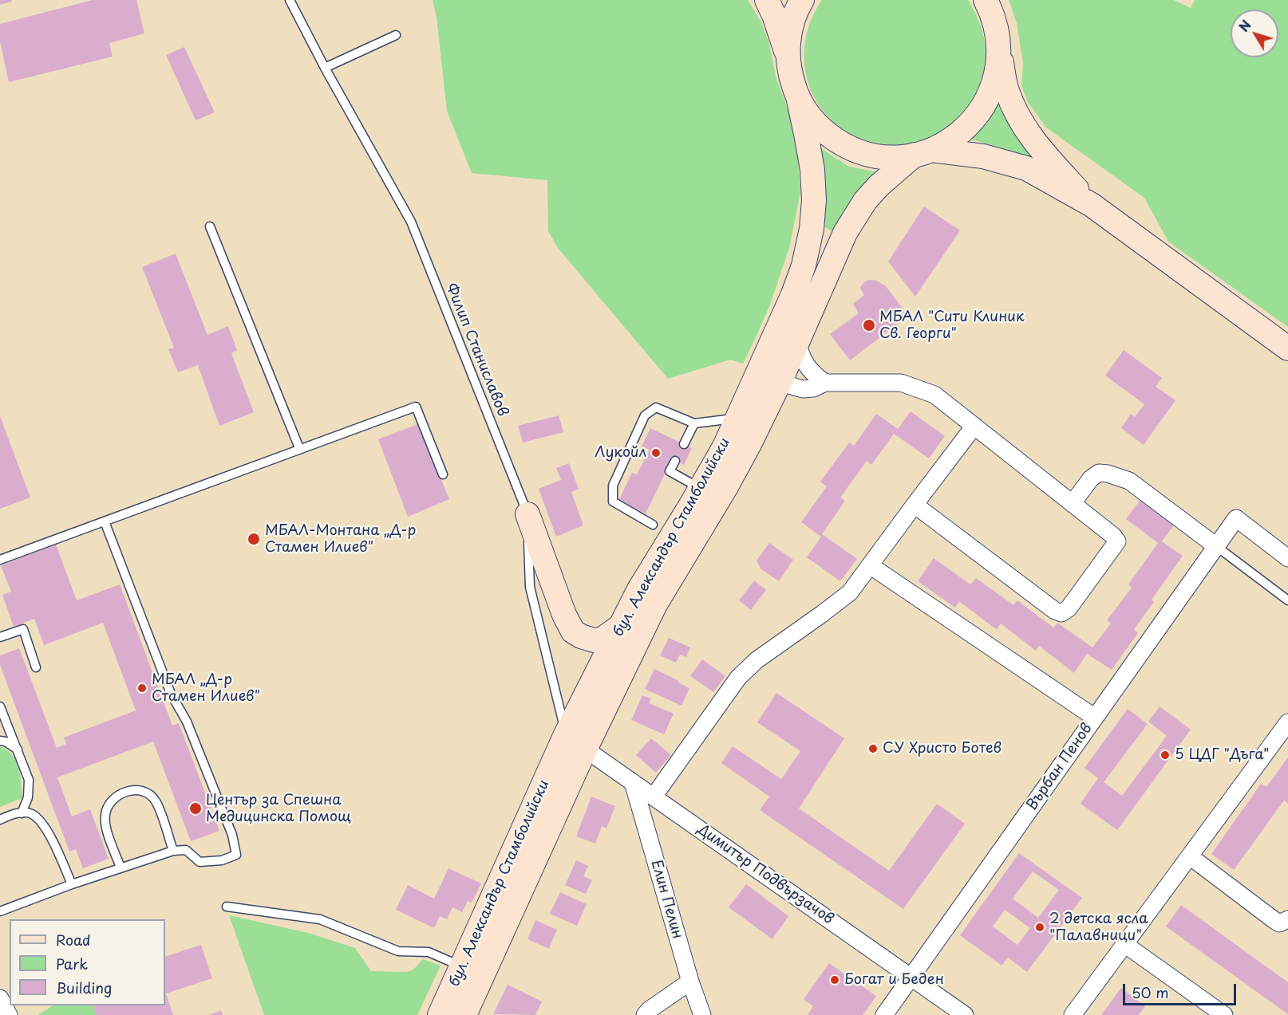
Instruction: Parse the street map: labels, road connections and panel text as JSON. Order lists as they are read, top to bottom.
{
  "streets": {
    "main road": ["бул. Александър Стамболийски"],
    "street": ["Върбан Пенов", "Димитър Подвързачов", "Елин Пелин"],
    "lane": ["Филип Станиславов"]
  },
  "crossings": [
    ["Филип Станиславов", "бул. Александър Стамболийски"],
    ["Филип Станиславов", "Димитър Подвързачов"],
    ["бул. Александър Стамболийски", "Димитър Подвързачов"],
    ["Върбан Пенов", "Димитър Подвързачов"],
    ["Димитър Подвързачов", "Елин Пелин"]
  ],
  "places": [
    "МБАЛ \"Сити Клиник Св. Георги\"",
    "Лукойл",
    "МБАЛ-Монтана „Д-р Стамен Илиев\"",
    "МБАЛ „Д-р Стамен Илиев\"",
    "СУ Христо Ботев",
    "5 ЦДГ \"Дъга\"",
    "Център за Спешна Медицинска Помощ",
    "2 детска ясла \"Палавници\"",
    "Богат и Беден"
  ],
  "legend": ["Road", "Park", "Building"],
  "scale_bar": "50 m",
  "north": "top left"
}
